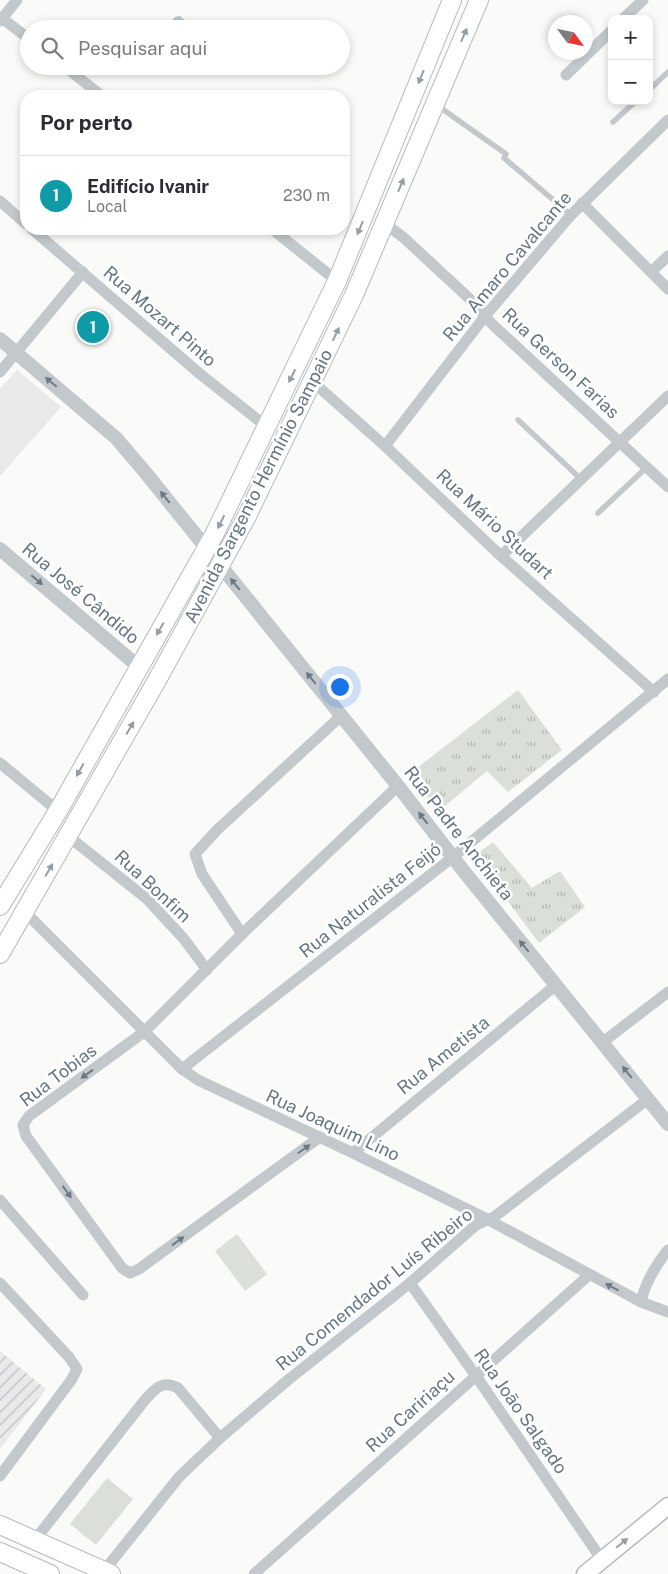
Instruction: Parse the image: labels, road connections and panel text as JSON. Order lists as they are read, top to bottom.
{
  "streets": {
    "main road": ["Avenida Sargento Hermínio Sampaio"],
    "street": [
      "Rua Amaro Cavalcante",
      "Rua Mozart Pinto",
      "Rua Gerson Farias",
      "Rua Mário Studart",
      "Rua José Cândido",
      "Rua Padre Anchieta",
      "Rua Bonfim",
      "Rua Naturalista Feijó",
      "Rua Ametista",
      "Rua Tobias",
      "Rua Joaquim Lino",
      "Rua Comendador Luís Ribeiro",
      "Rua Caririaçu",
      "Rua João Salgado"
    ]
  },
  "crossings": [
    ["Rua Amaro Cavalcante", "Rua Gerson Farias"],
    ["Rua Amaro Cavalcante", "Rua Mário Studart"],
    ["Rua Mozart Pinto", "Avenida Sargento Hermínio Sampaio"],
    ["Rua Gerson Farias", "Avenida Sargento Hermínio Sampaio"],
    ["Avenida Sargento Hermínio Sampaio", "Rua Mário Studart"],
    ["Avenida Sargento Hermínio Sampaio", "Rua José Cândido"],
    ["Avenida Sargento Hermínio Sampaio", "Rua Padre Anchieta"],
    ["Avenida Sargento Hermínio Sampaio", "Rua Bonfim"],
    ["Avenida Sargento Hermínio Sampaio", "Rua Joaquim Lino"],
    ["Rua Mário Studart", "Rua Naturalista Feijó"],
    ["Rua Padre Anchieta", "Rua Naturalista Feijó"],
    ["Rua Padre Anchieta", "Rua Ametista"],
    ["Rua Padre Anchieta", "Rua Tobias"],
    ["Rua Padre Anchieta", "Rua Comendador Luís Ribeiro"],
    ["Rua Bonfim", "Rua Tobias"],
    ["Rua Naturalista Feijó", "Rua Joaquim Lino"],
    ["Rua Ametista", "Rua Joaquim Lino"],
    ["Rua Tobias", "Rua Joaquim Lino"],
    ["Rua Joaquim Lino", "Rua Comendador Luís Ribeiro"],
    ["Rua Joaquim Lino", "Rua Caririaçu"],
    ["Rua Comendador Luís Ribeiro", "Rua João Salgado"],
    ["Rua Caririaçu", "Rua João Salgado"]
  ],
  "one_way": ["Rua José Cândido", "Rua Padre Anchieta"],
  "north": "bottom right",
  "page": {
    "map_buttons": ["+", "−"],
    "search": "Pesquisar aqui",
    "heading": "Por perto",
    "list": [
      {
        "mark": "1",
        "name": "Edifício Ivanir",
        "note": "Local",
        "value": "230 m"
      }
    ],
    "pins": "1"
  }
}
